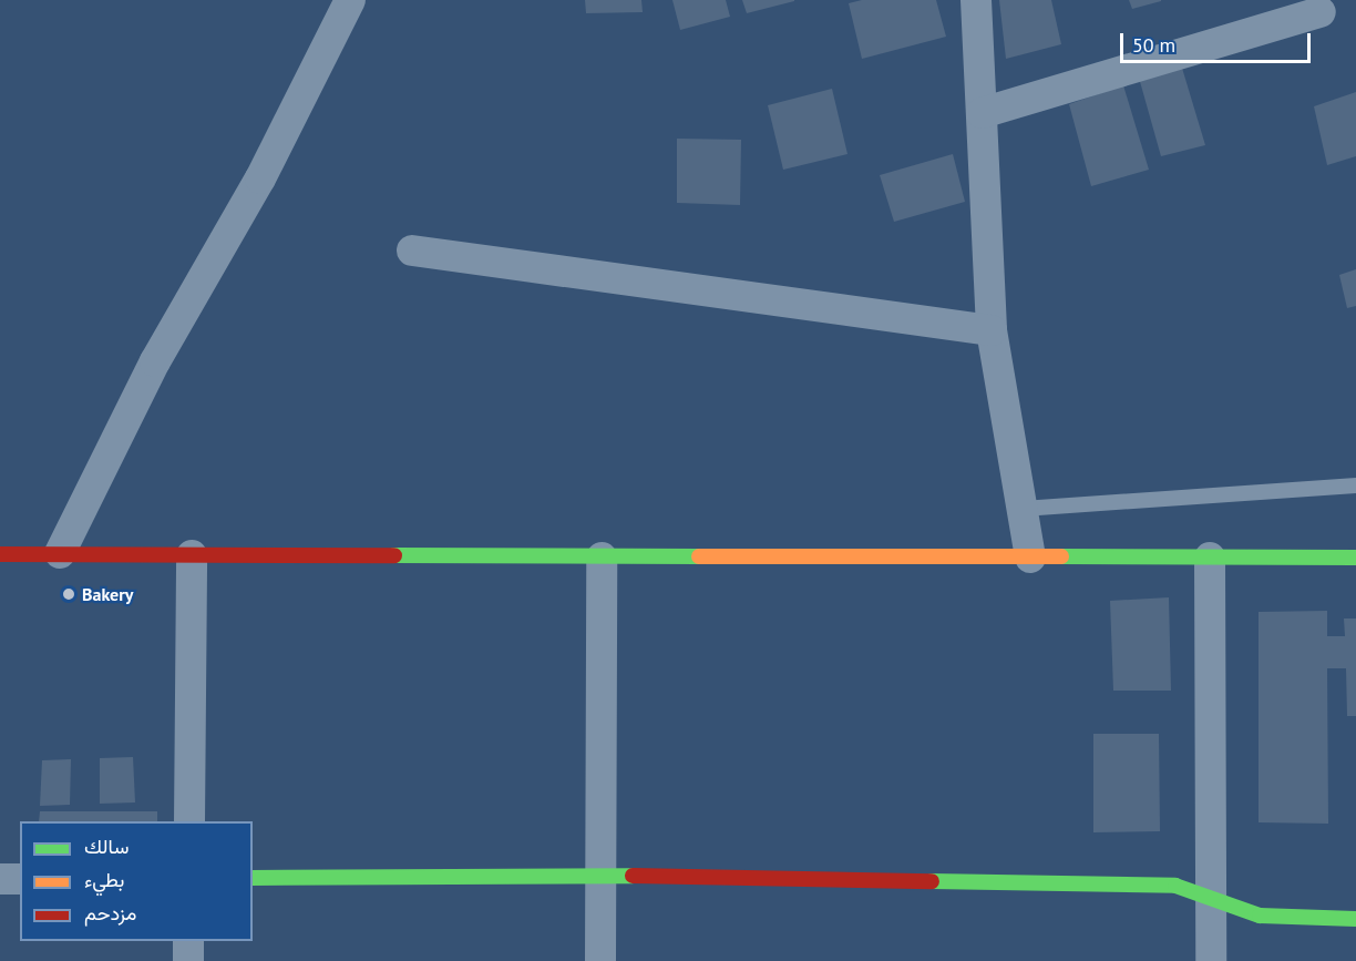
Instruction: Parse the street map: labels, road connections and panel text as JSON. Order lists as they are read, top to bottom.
{
  "places": ["Bakery"],
  "legend": ["سالك", "بطيء", "مزدحم"],
  "scale_bar": "50 m"
}
